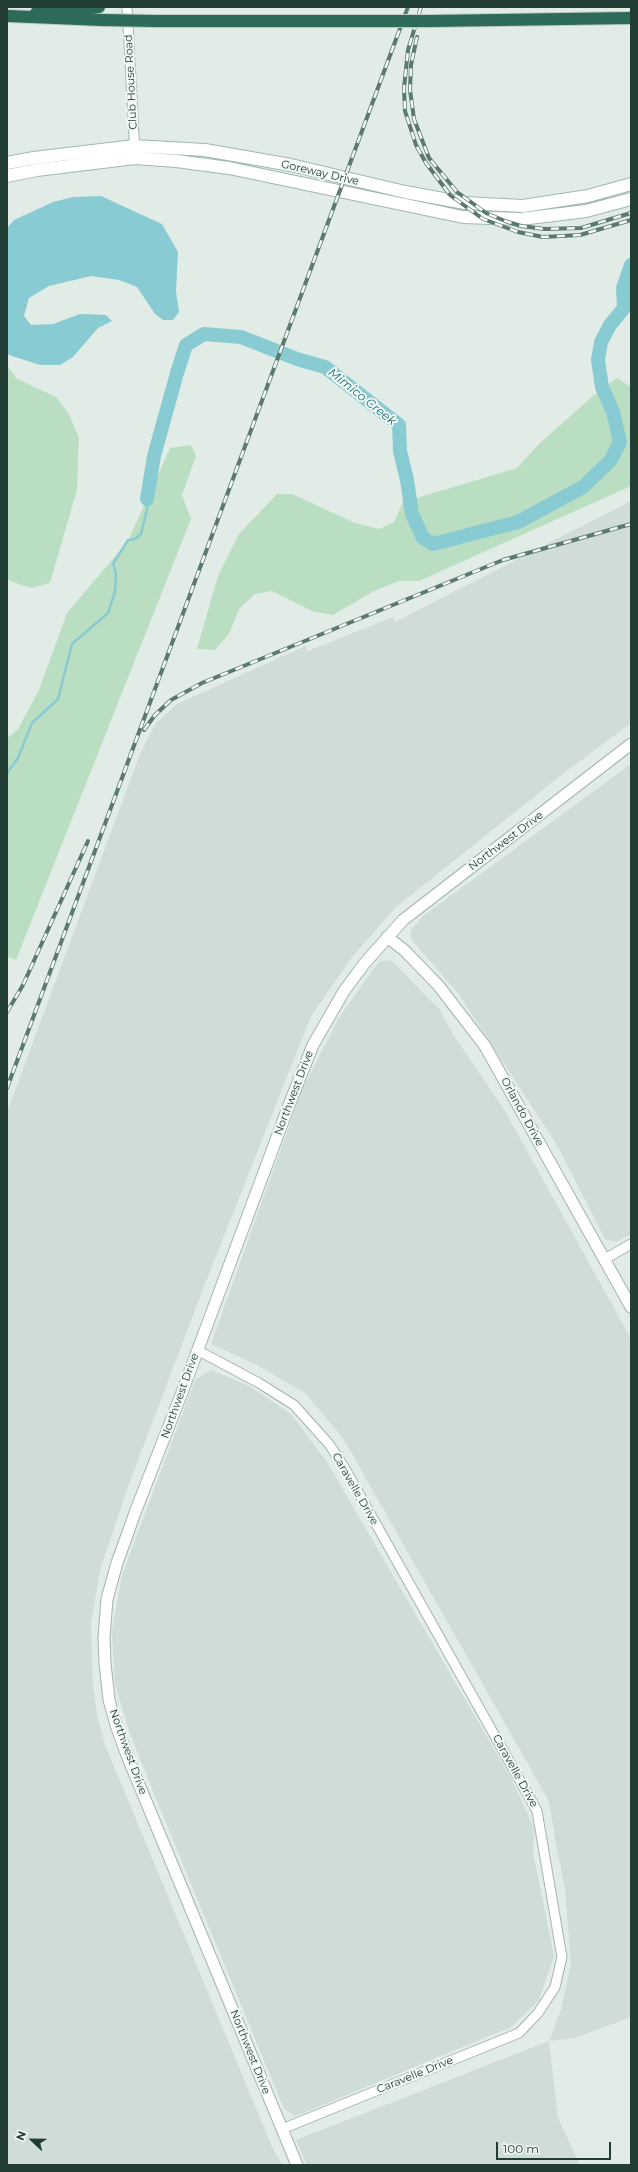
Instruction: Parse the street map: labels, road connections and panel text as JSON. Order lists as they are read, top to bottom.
{
  "streets": {
    "main road": ["Goreway Drive"],
    "street": [
      "Club House Road",
      "Northwest Drive",
      "Orlando Drive",
      "Caravelle Drive"
    ]
  },
  "crossings": [
    ["Club House Road", "Goreway Drive"],
    ["Northwest Drive", "Orlando Drive"],
    ["Northwest Drive", "Caravelle Drive"]
  ],
  "water": ["Mimico Creek"],
  "scale_bar": "100 m",
  "north": "left"
}
